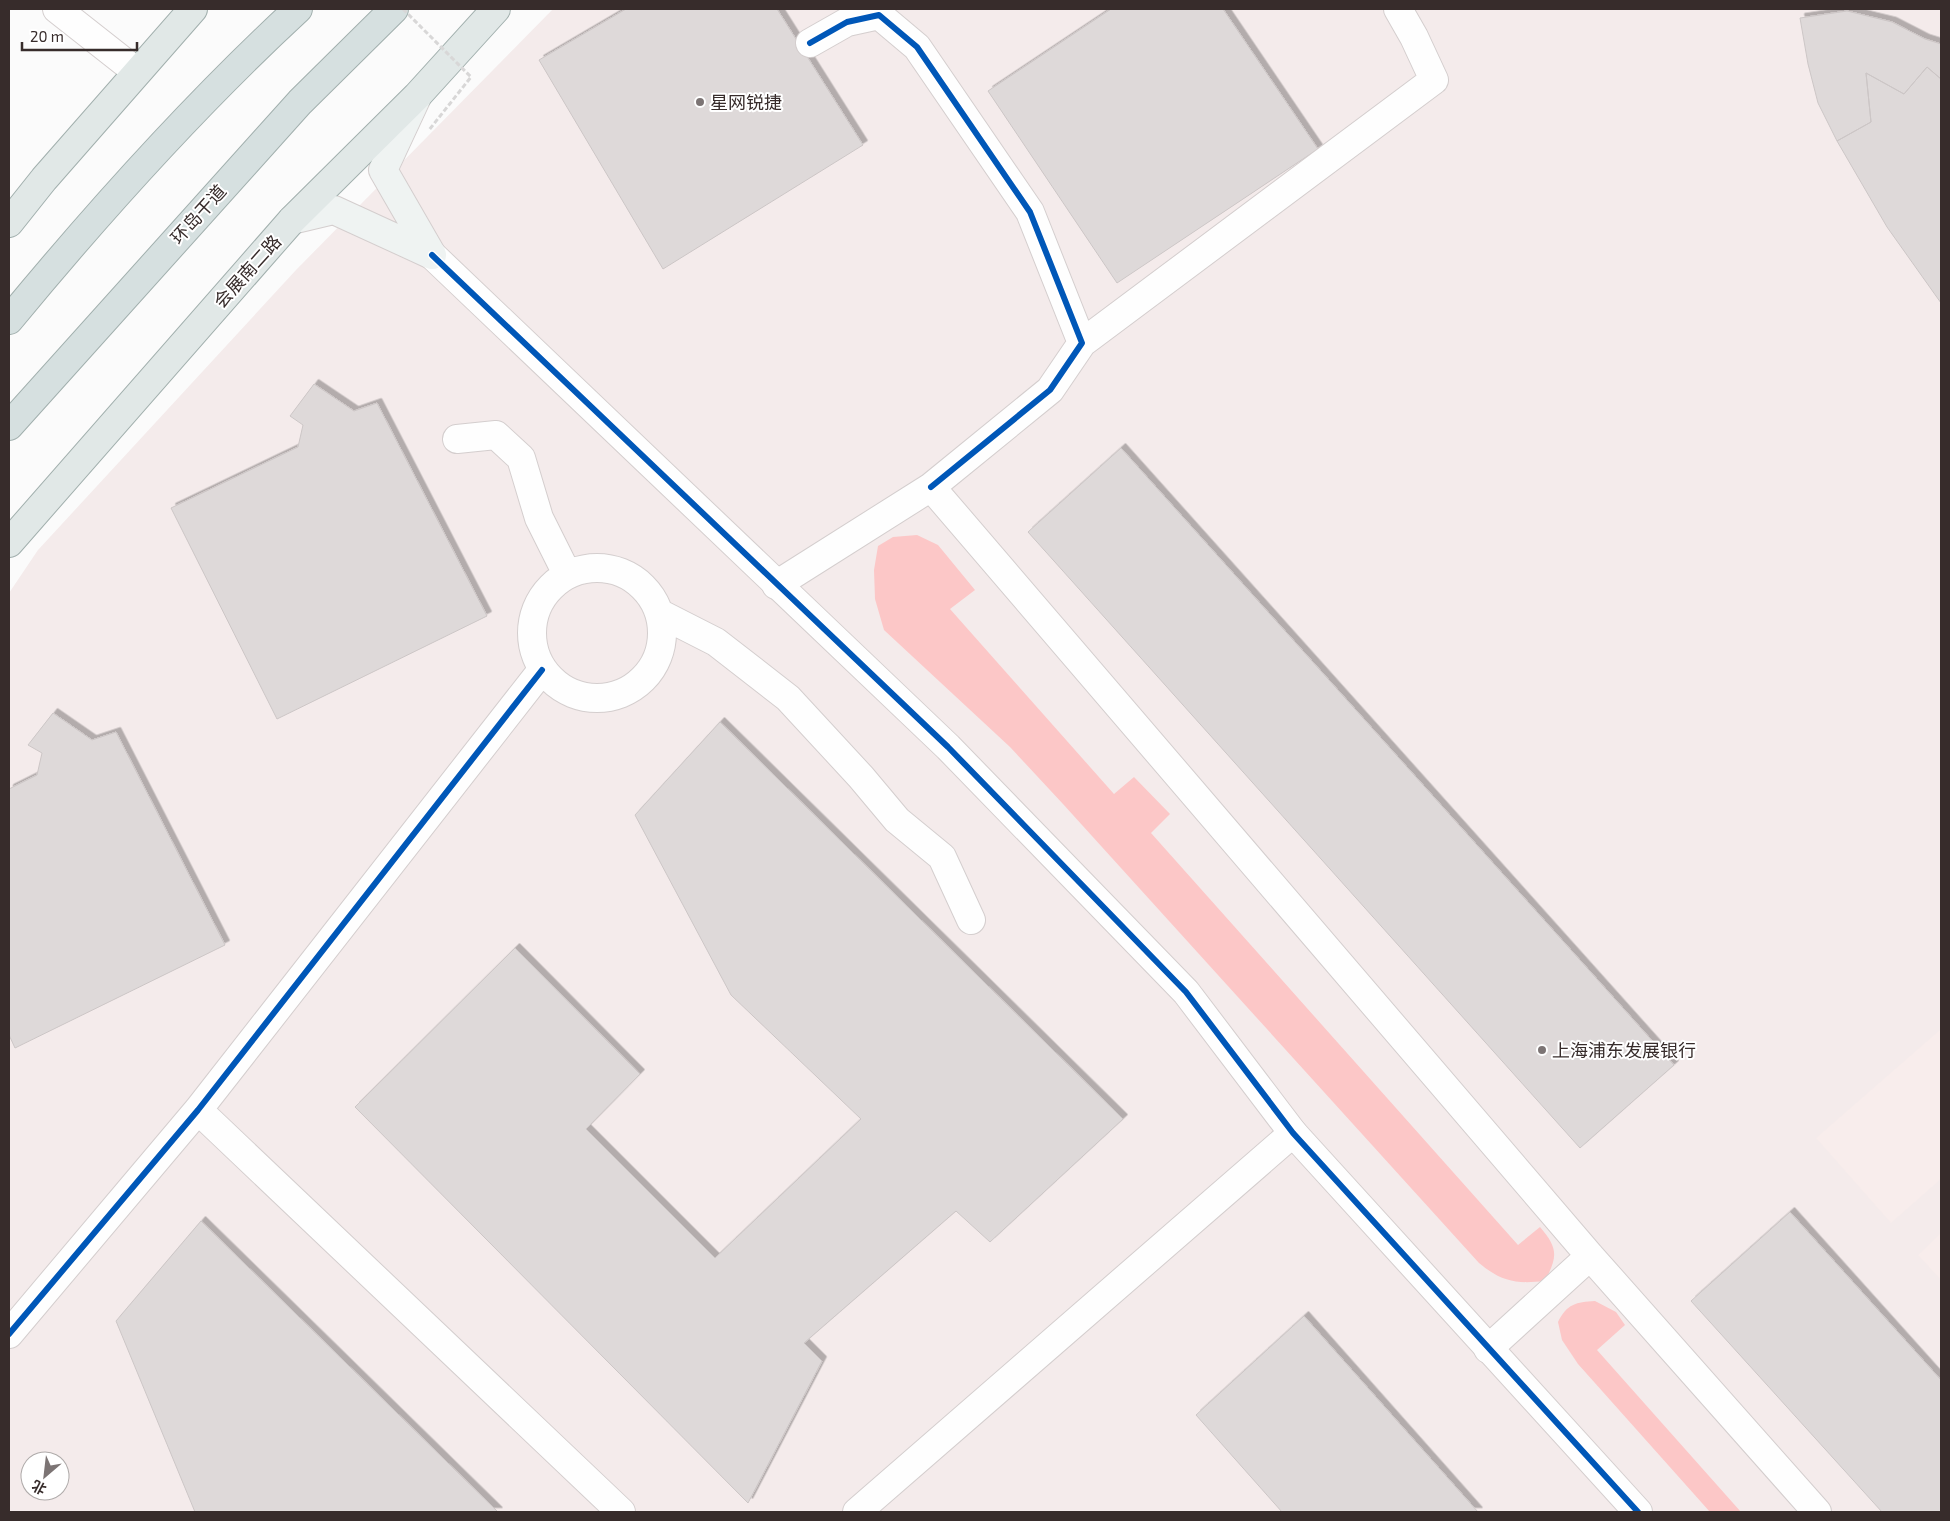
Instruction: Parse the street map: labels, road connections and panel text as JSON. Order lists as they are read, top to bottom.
{
  "streets": {
    "highway": ["环岛干道"],
    "main road": ["会展南二路"]
  },
  "places": ["星网锐捷", "上海浦东发展银行"],
  "scale_bar": "20 m",
  "north": "bottom left"
}
